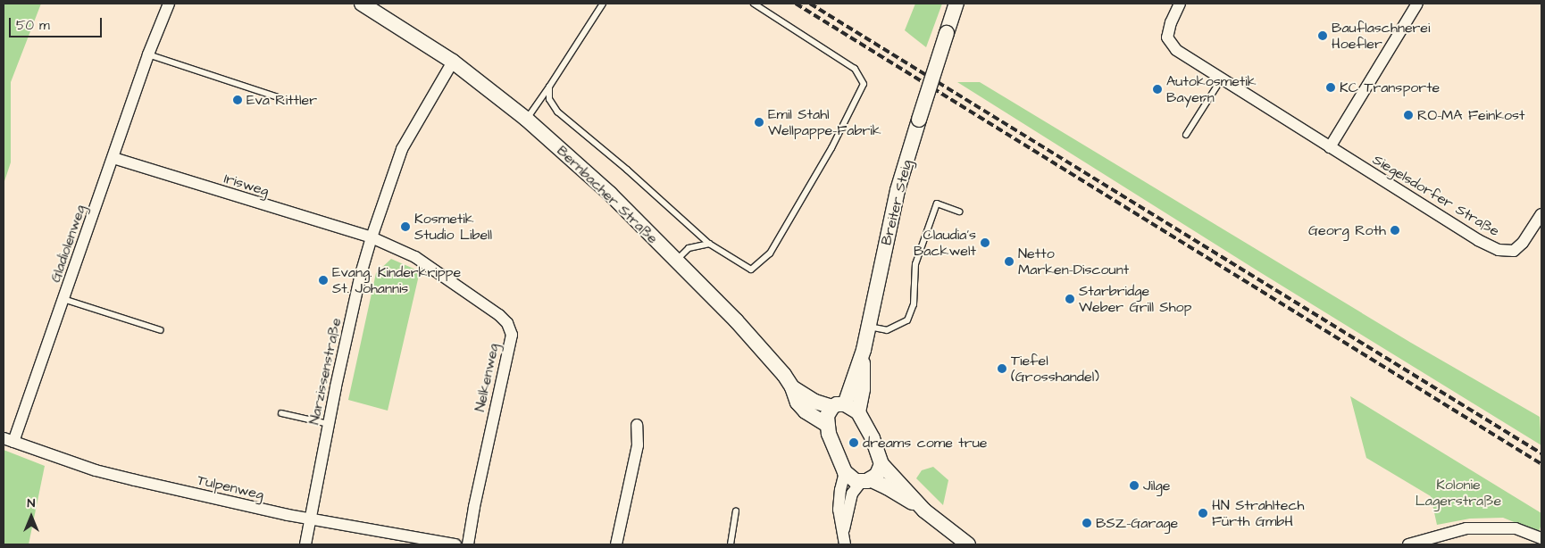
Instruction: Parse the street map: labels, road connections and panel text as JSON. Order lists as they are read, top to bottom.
{
  "streets": {
    "street": [
      "Irisweg",
      "Bernbacher Straße",
      "Siegelsdorfer Straße",
      "Breiter Steig",
      "Gladiolenweg",
      "Narzissenstraße",
      "Nelkenweg",
      "Tulpenweg"
    ]
  },
  "crossings": [
    ["Irisweg", "Gladiolenweg"],
    ["Irisweg", "Narzissenstraße"],
    ["Irisweg", "Nelkenweg"],
    ["Bernbacher Straße", "Breiter Steig"],
    ["Bernbacher Straße", "Narzissenstraße"],
    ["Gladiolenweg", "Tulpenweg"],
    ["Narzissenstraße", "Nelkenweg"],
    ["Narzissenstraße", "Tulpenweg"]
  ],
  "parks": ["Kolonie Lagerstraße"],
  "places": [
    "Bauflaschnerei Hoefler",
    "KC Transporte",
    "Autokosmetik Bayern",
    "Eva Rittler",
    "RO-MA Feinkost",
    "Emil Stahl Wellpappe-Fabrik",
    "Kosmetik Studio Libell",
    "Georg Roth",
    "Claudia's Backwelt",
    "Netto Marken-Discount",
    "Evang. Kinderkrippe St. Johannis",
    "Starbridge Weber Grill Shop",
    "Tiefel (Grosshandel)",
    "dreams come true",
    "Jilge",
    "HN Strahltech Fürth GmbH",
    "BSZ-Garage"
  ],
  "scale_bar": "50 m",
  "north": "top"
}
